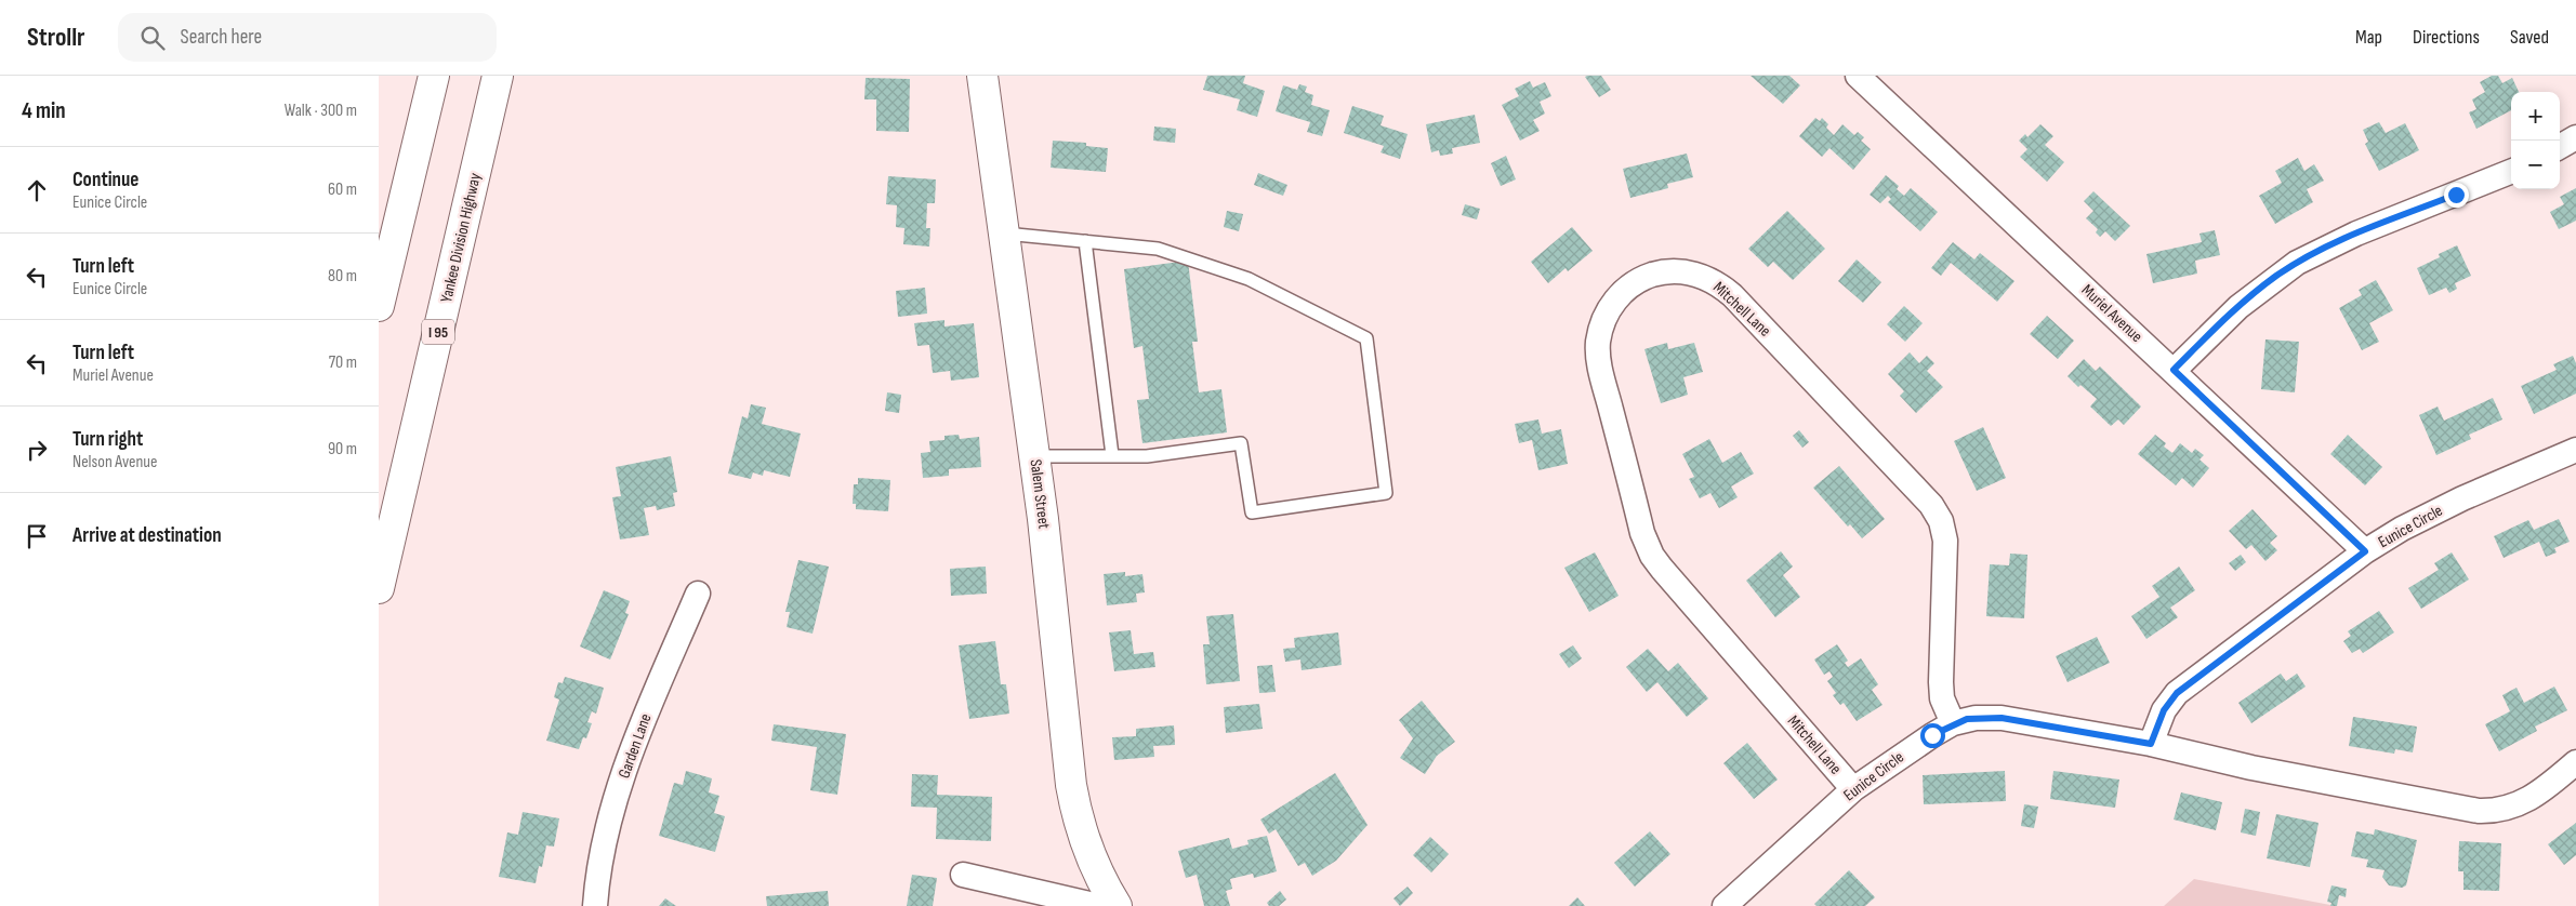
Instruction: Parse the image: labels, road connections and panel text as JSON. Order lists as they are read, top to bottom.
{
  "streets": {
    "main road": ["Yankee Division Highway", "I 95", "Salem Street"],
    "street": [
      "Mitchell Lane",
      "Muriel Avenue",
      "Eunice Circle",
      "Garden Lane"
    ]
  },
  "crossings": [
    ["Mitchell Lane", "Eunice Circle"],
    ["Muriel Avenue", "Eunice Circle"]
  ],
  "page": {
    "header": "Strollr",
    "search": "Search here",
    "nav": ["Map", "Directions", "Saved"],
    "heading": ["4 min", "Walk · 300 m"],
    "map_buttons": ["+", "−"],
    "list": [
      ["Continue", "Eunice Circle", "60 m"],
      ["Turn left", "Eunice Circle", "80 m"],
      ["Turn left", "Muriel Avenue", "70 m"],
      ["Turn right", "Nelson Avenue", "90 m"],
      "Arrive at destination"
    ]
  }
}
